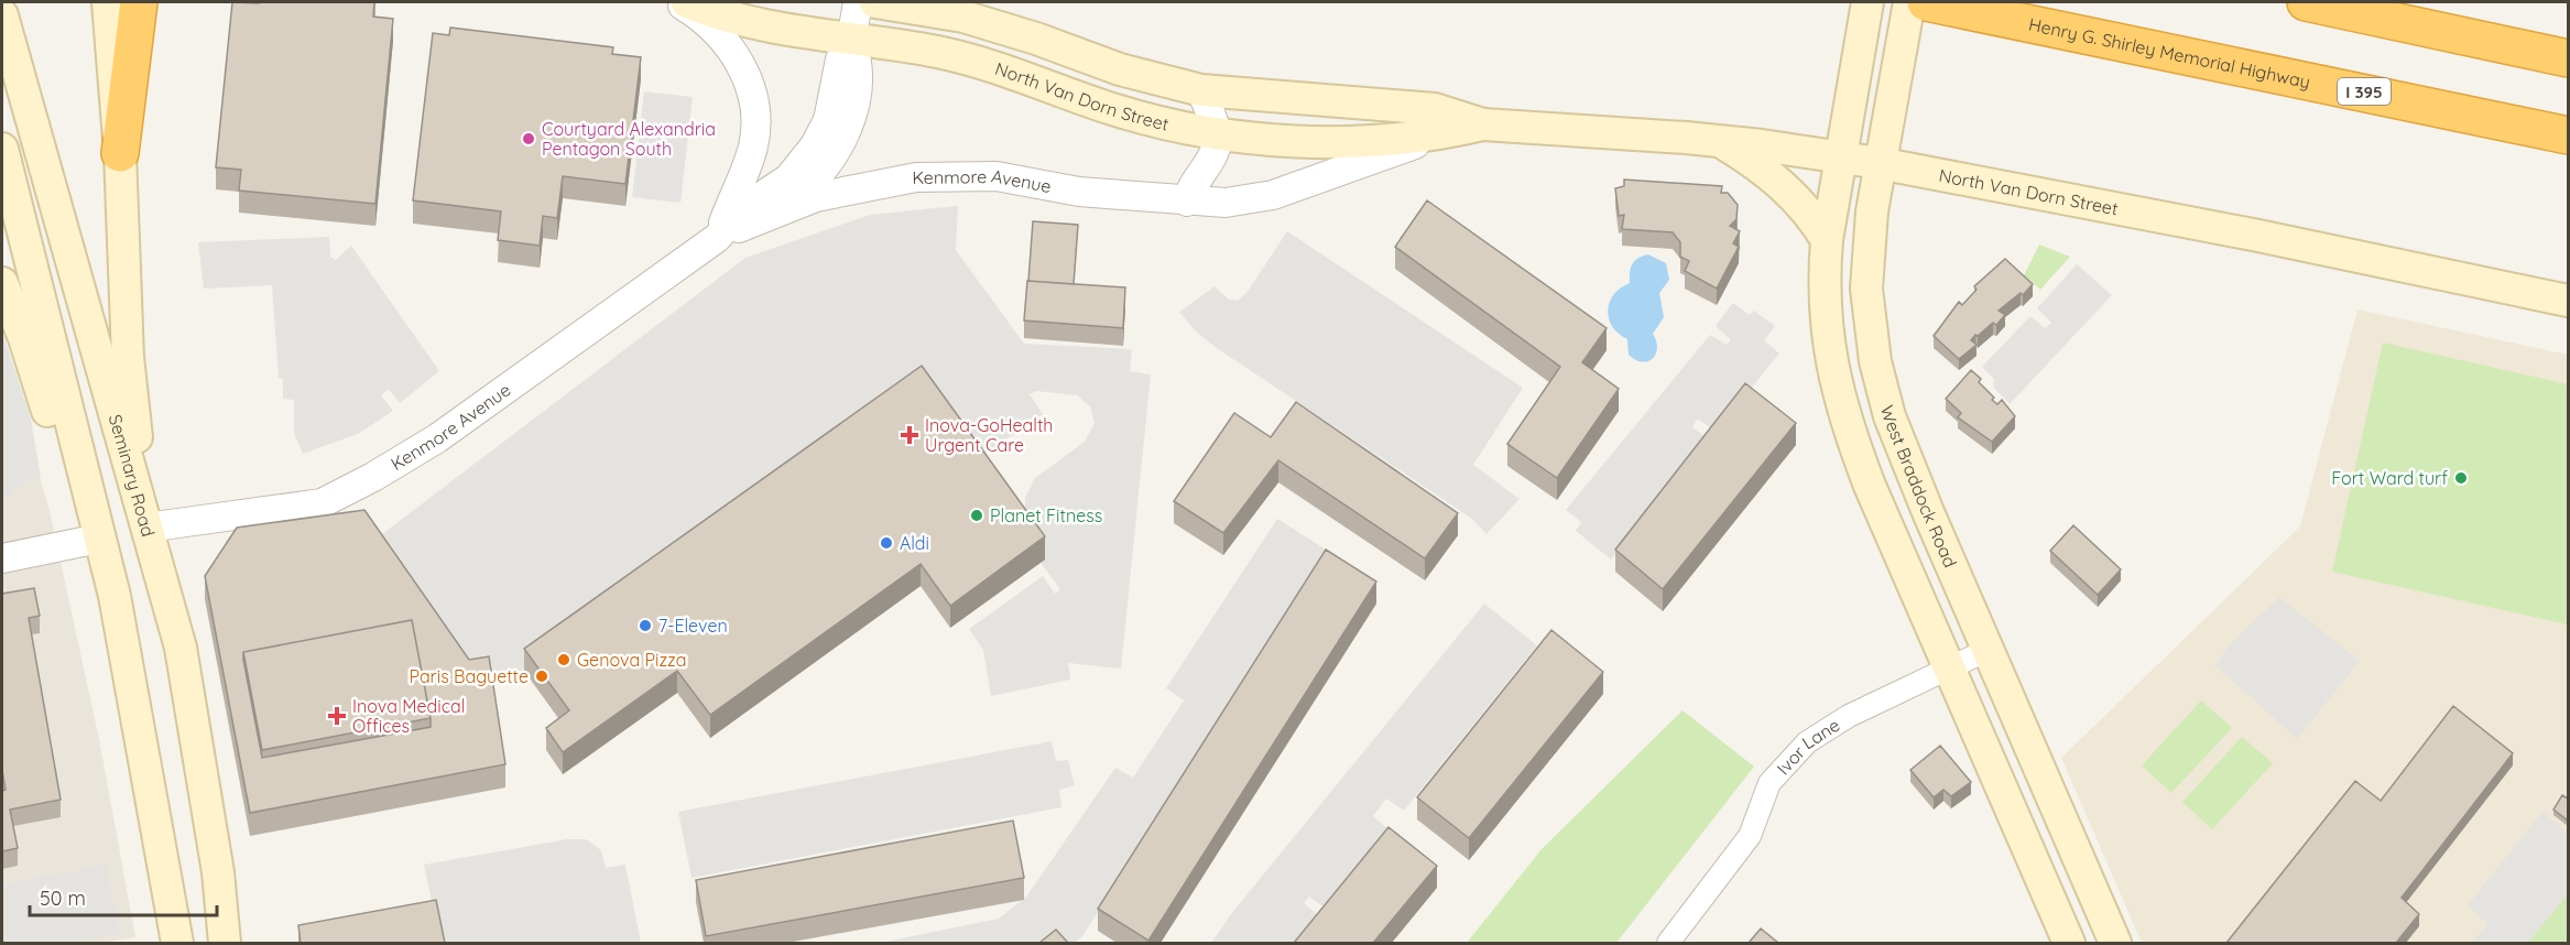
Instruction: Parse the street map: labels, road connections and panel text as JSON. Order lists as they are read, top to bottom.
{
  "streets": {
    "highway": ["Henry G. Shirley Memorial Highway", "I 395"],
    "main road": ["North Van Dorn Street", "Seminary Road", "West Braddock Road"],
    "street": ["Kenmore Avenue", "Ivor Lane"]
  },
  "crossings": [
    ["North Van Dorn Street", "Kenmore Avenue"],
    ["North Van Dorn Street", "West Braddock Road"],
    ["Kenmore Avenue", "Seminary Road"],
    ["West Braddock Road", "Ivor Lane"]
  ],
  "places": {
    "other": [
      "Courtyard Alexandria Pentagon South",
      "Fort Ward turf",
      "Planet Fitness",
      "Aldi",
      "7-Eleven",
      "Genova Pizza",
      "Paris Baguette"
    ],
    "health": ["Inova-GoHealth Urgent Care", "Inova Medical Offices"]
  },
  "scale_bar": "50 m"
}
